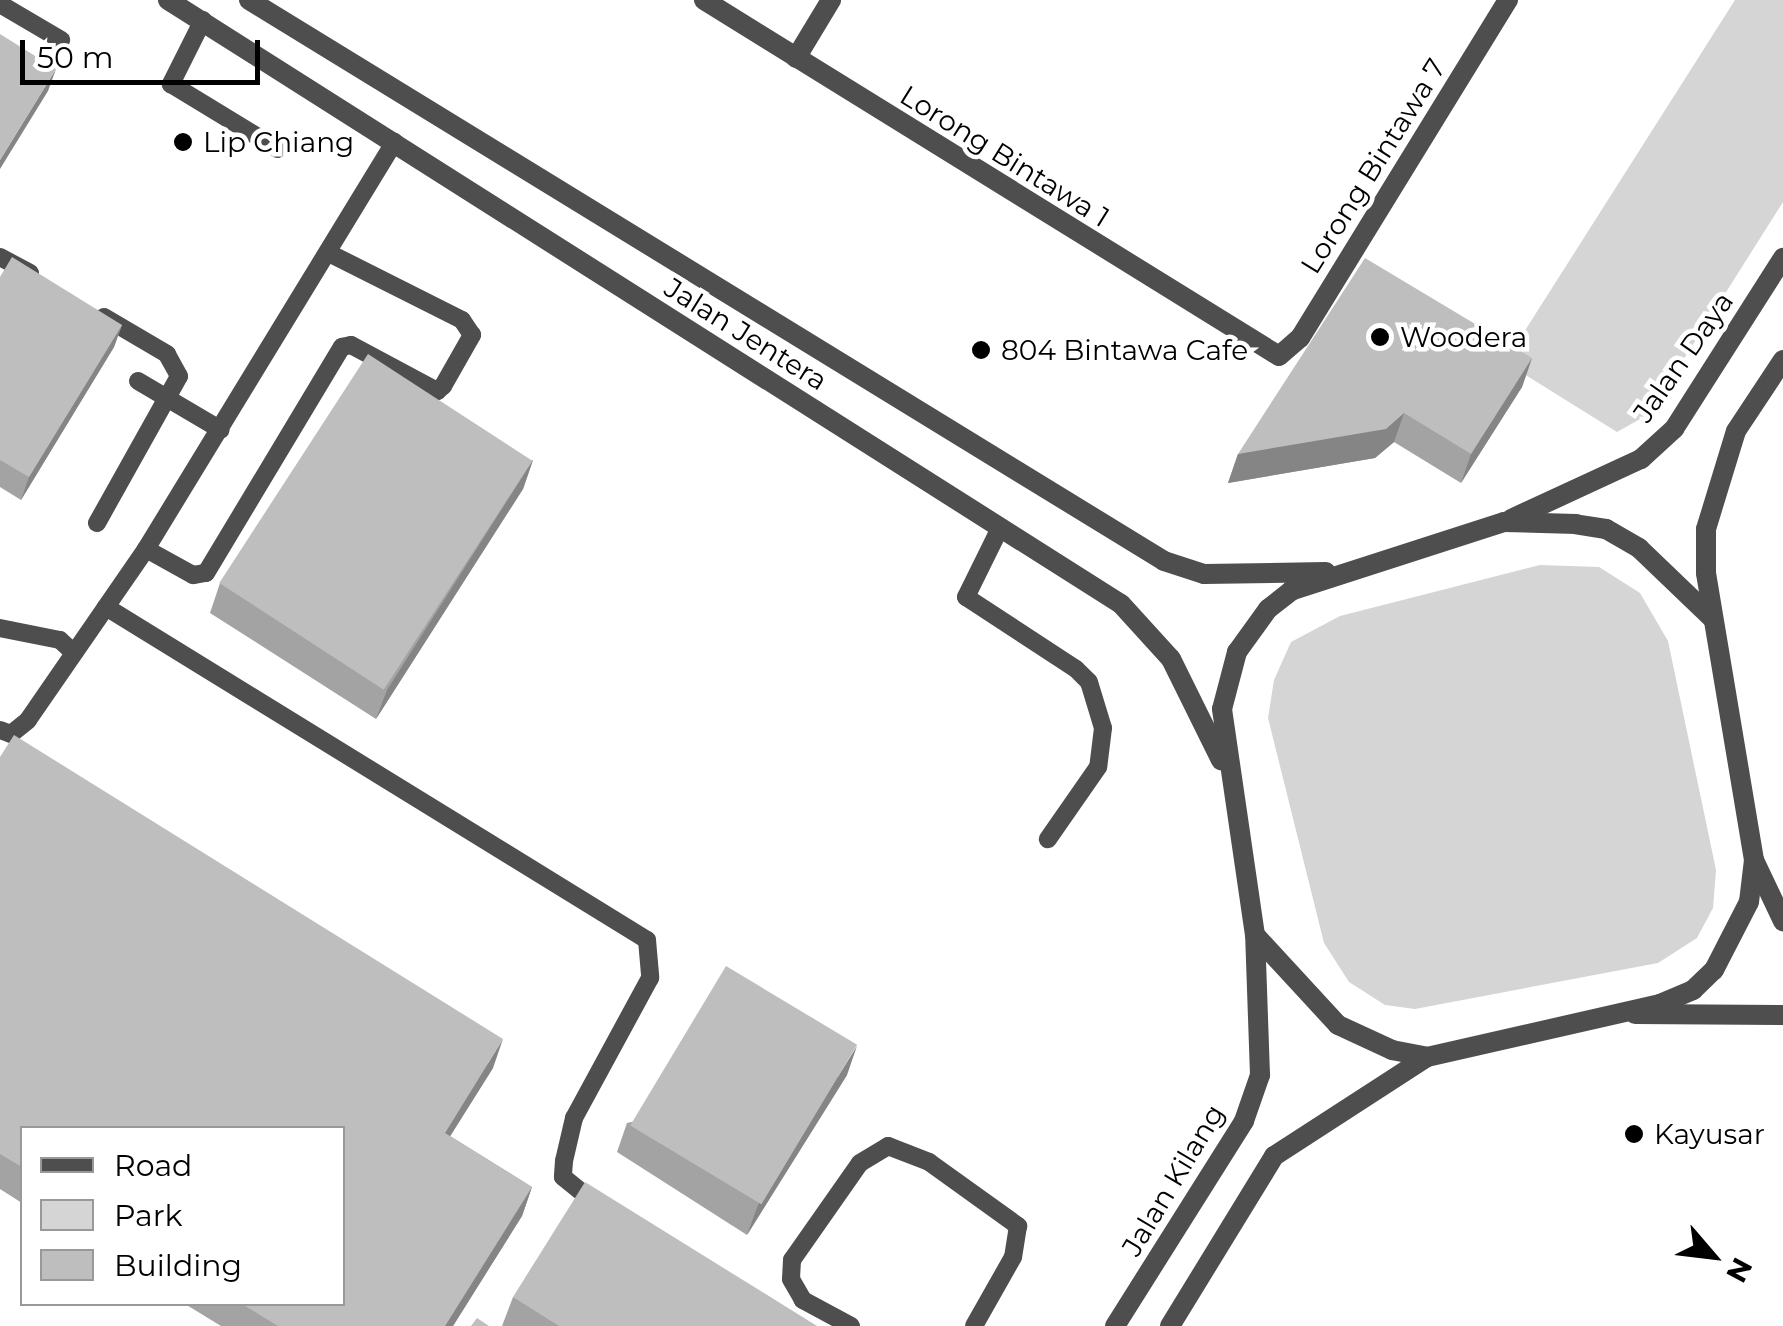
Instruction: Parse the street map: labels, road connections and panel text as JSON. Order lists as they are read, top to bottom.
{
  "streets": {
    "street": [
      "Lorong Bintawa 1",
      "Lorong Bintawa 7",
      "Jalan Jentera",
      "Jalan Daya",
      "Jalan Kilang"
    ]
  },
  "crossings": [
    ["Lorong Bintawa 1", "Lorong Bintawa 7"],
    ["Jalan Jentera", "Jalan Kilang"]
  ],
  "places": [
    "Lip Chiang",
    "Woodera",
    "804 Bintawa Cafe",
    "Kayusar"
  ],
  "legend": ["Road", "Park", "Building"],
  "scale_bar": "50 m",
  "north": "bottom right"
}
